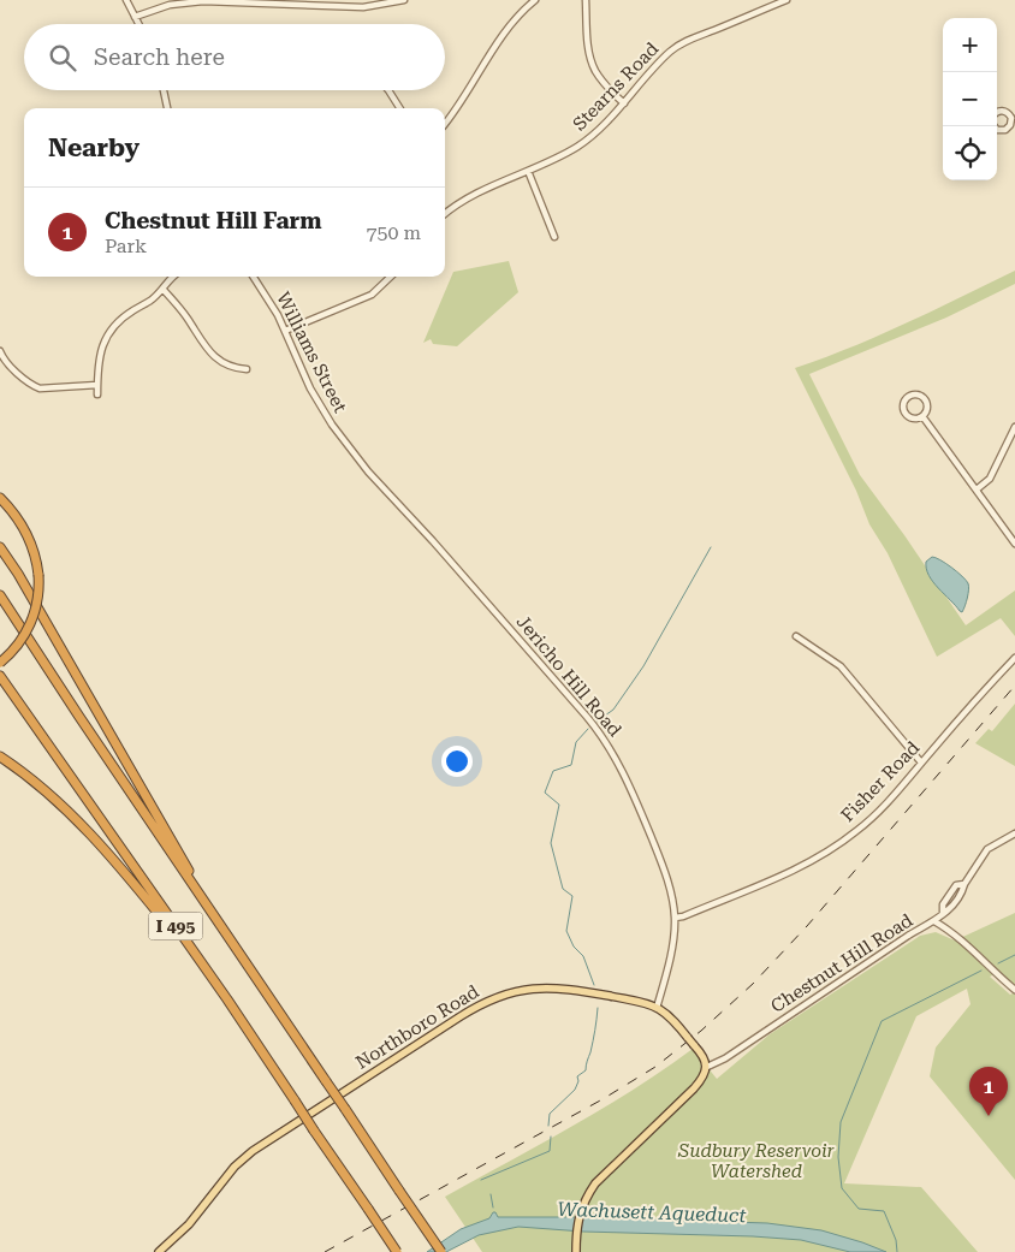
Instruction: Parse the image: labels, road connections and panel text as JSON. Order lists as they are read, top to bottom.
{
  "streets": {
    "highway": ["I 495"],
    "main road": ["Northboro Road"],
    "street": [
      "Stearns Road",
      "Williams Street",
      "Jericho Hill Road",
      "Fisher Road",
      "Chestnut Hill Road"
    ]
  },
  "crossings": [
    ["Williams Street", "Jericho Hill Road"],
    ["Jericho Hill Road", "Fisher Road"],
    ["Jericho Hill Road", "Northboro Road"],
    ["Chestnut Hill Road", "Northboro Road"]
  ],
  "water": ["Wachusett Aqueduct"],
  "parks": ["Sudbury Reservoir Watershed"],
  "page": {
    "map_buttons": ["+", "−"],
    "search": "Search here",
    "heading": "Nearby",
    "list": [
      {
        "mark": "1",
        "name": "Chestnut Hill Farm",
        "note": "Park",
        "value": "750 m"
      }
    ],
    "pins": "1"
  }
}
